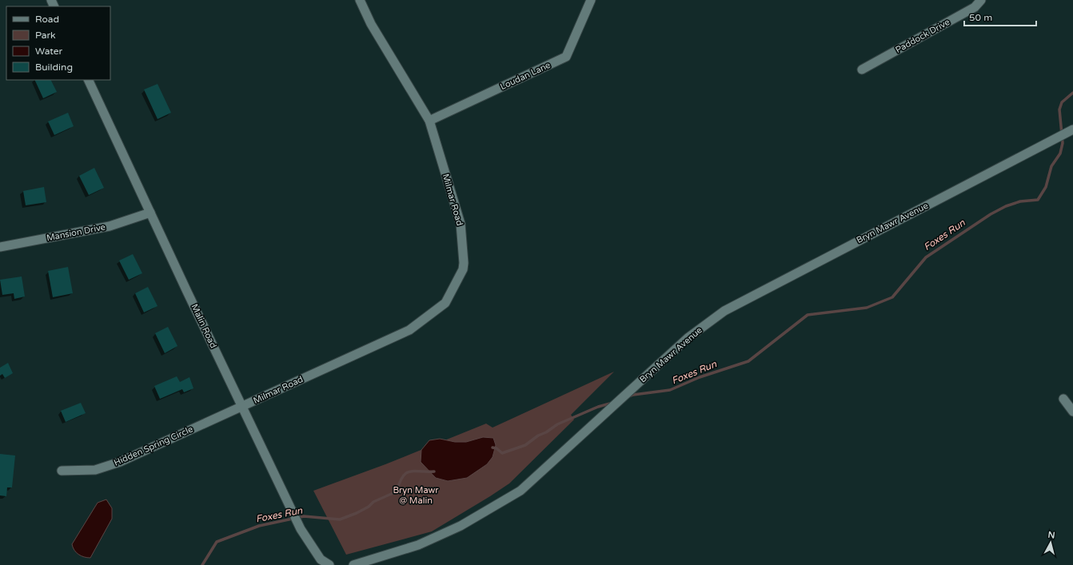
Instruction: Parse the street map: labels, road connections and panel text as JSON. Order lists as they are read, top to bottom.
{
  "streets": {
    "street": [
      "Paddock Drive",
      "Loudan Lane",
      "Milmar Road",
      "Bryn Mawr Avenue",
      "Mansion Drive",
      "Malin Road",
      "Hidden Spring Circle"
    ]
  },
  "crossings": [
    ["Loudan Lane", "Milmar Road"],
    ["Milmar Road", "Malin Road"],
    ["Milmar Road", "Hidden Spring Circle"],
    ["Mansion Drive", "Malin Road"],
    ["Malin Road", "Hidden Spring Circle"]
  ],
  "water": ["Foxes Run"],
  "parks": ["Bryn Mawr @ Malin"],
  "legend": [
    "Road",
    "Park",
    "Water",
    "Building"
  ],
  "scale_bar": "50 m",
  "north": "top"
}
